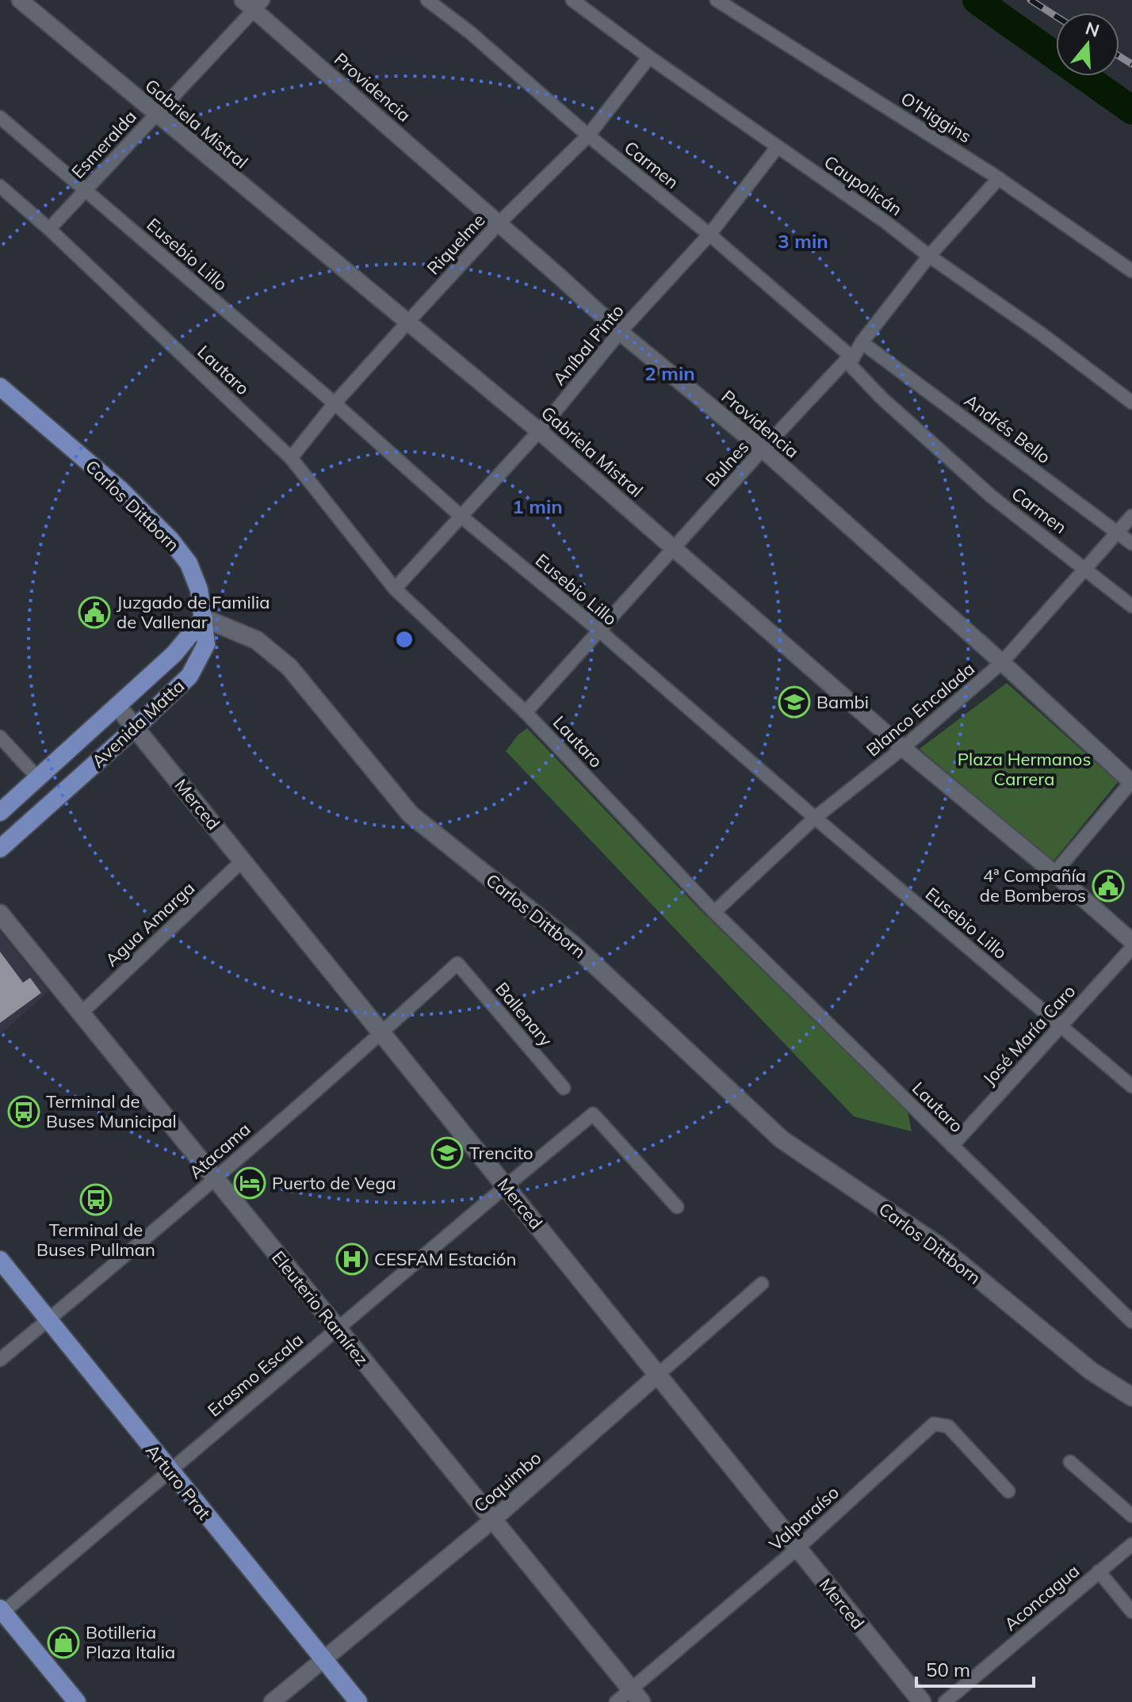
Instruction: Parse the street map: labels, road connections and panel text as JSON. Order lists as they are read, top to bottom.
{
  "streets": {
    "main road": [
      "Carlos Dittborn",
      "Avenida Matta",
      "Merced",
      "Eleuterio Ramírez",
      "Arturo Prat"
    ],
    "street": [
      "Providencia",
      "O'Higgins",
      "Gabriela Mistral",
      "Esmeralda",
      "Carmen",
      "Caupolicán",
      "Riquelme",
      "Eusebio Lillo",
      "Aníbal Pinto",
      "Lautaro",
      "Andrés Bello",
      "Bulnes",
      "Blanco Encalada",
      "Agua Amarga",
      "Ballenary",
      "José María Caro",
      "Atacama",
      "Erasmo Escala",
      "Coquimbo",
      "Valparaíso",
      "Aconcagua"
    ]
  },
  "crossings": [
    ["Providencia", "Esmeralda"],
    ["Providencia", "Riquelme"],
    ["Providencia", "Aníbal Pinto"],
    ["Providencia", "Bulnes"],
    ["Providencia", "Blanco Encalada"],
    ["O'Higgins", "Bulnes"],
    ["Gabriela Mistral", "Esmeralda"],
    ["Gabriela Mistral", "Riquelme"],
    ["Gabriela Mistral", "Aníbal Pinto"],
    ["Gabriela Mistral", "Bulnes"],
    ["Gabriela Mistral", "Blanco Encalada"],
    ["Esmeralda", "Eusebio Lillo"],
    ["Esmeralda", "Lautaro"],
    ["Carmen", "Riquelme"],
    ["Carmen", "Aníbal Pinto"],
    ["Carmen", "Bulnes"],
    ["Carmen", "Blanco Encalada"],
    ["Caupolicán", "Riquelme"],
    ["Caupolicán", "Aníbal Pinto"],
    ["Caupolicán", "Bulnes"],
    ["Riquelme", "Eusebio Lillo"],
    ["Riquelme", "Lautaro"],
    ["Eusebio Lillo", "Aníbal Pinto"],
    ["Eusebio Lillo", "Bulnes"],
    ["Eusebio Lillo", "Blanco Encalada"],
    ["Eusebio Lillo", "José María Caro"],
    ["Aníbal Pinto", "Lautaro"],
    ["Lautaro", "Bulnes"],
    ["Lautaro", "Blanco Encalada"],
    ["Lautaro", "José María Caro"],
    ["Andrés Bello", "Bulnes"],
    ["Andrés Bello", "Blanco Encalada"],
    ["Carlos Dittborn", "Avenida Matta"],
    ["Avenida Matta", "Merced"],
    ["Merced", "Agua Amarga"],
    ["Merced", "Atacama"],
    ["Merced", "Erasmo Escala"],
    ["Merced", "Coquimbo"],
    ["Merced", "Valparaíso"],
    ["Agua Amarga", "Eleuterio Ramírez"],
    ["Ballenary", "Atacama"],
    ["Atacama", "Eleuterio Ramírez"],
    ["Atacama", "Arturo Prat"],
    ["Eleuterio Ramírez", "Erasmo Escala"],
    ["Eleuterio Ramírez", "Coquimbo"],
    ["Eleuterio Ramírez", "Valparaíso"],
    ["Erasmo Escala", "Arturo Prat"],
    ["Arturo Prat", "Coquimbo"]
  ],
  "parks": ["Plaza Hermanos Carrera"],
  "places": {
    "public building": ["Juzgado de Familia de Vallenar", "4ª Compañía de Bomberos"],
    "school or university": ["Bambi", "Trencito"],
    "bus stop": ["Terminal de Buses Municipal", "Terminal de Buses Pullman"],
    "hotel": ["Puerto de Vega"],
    "hospital": ["CESFAM Estación"],
    "shop": ["Botilleria Plaza Italia"]
  },
  "scale_bar": "50 m",
  "north": "top",
  "rings": ["3 min", "2 min", "1 min"]
}
